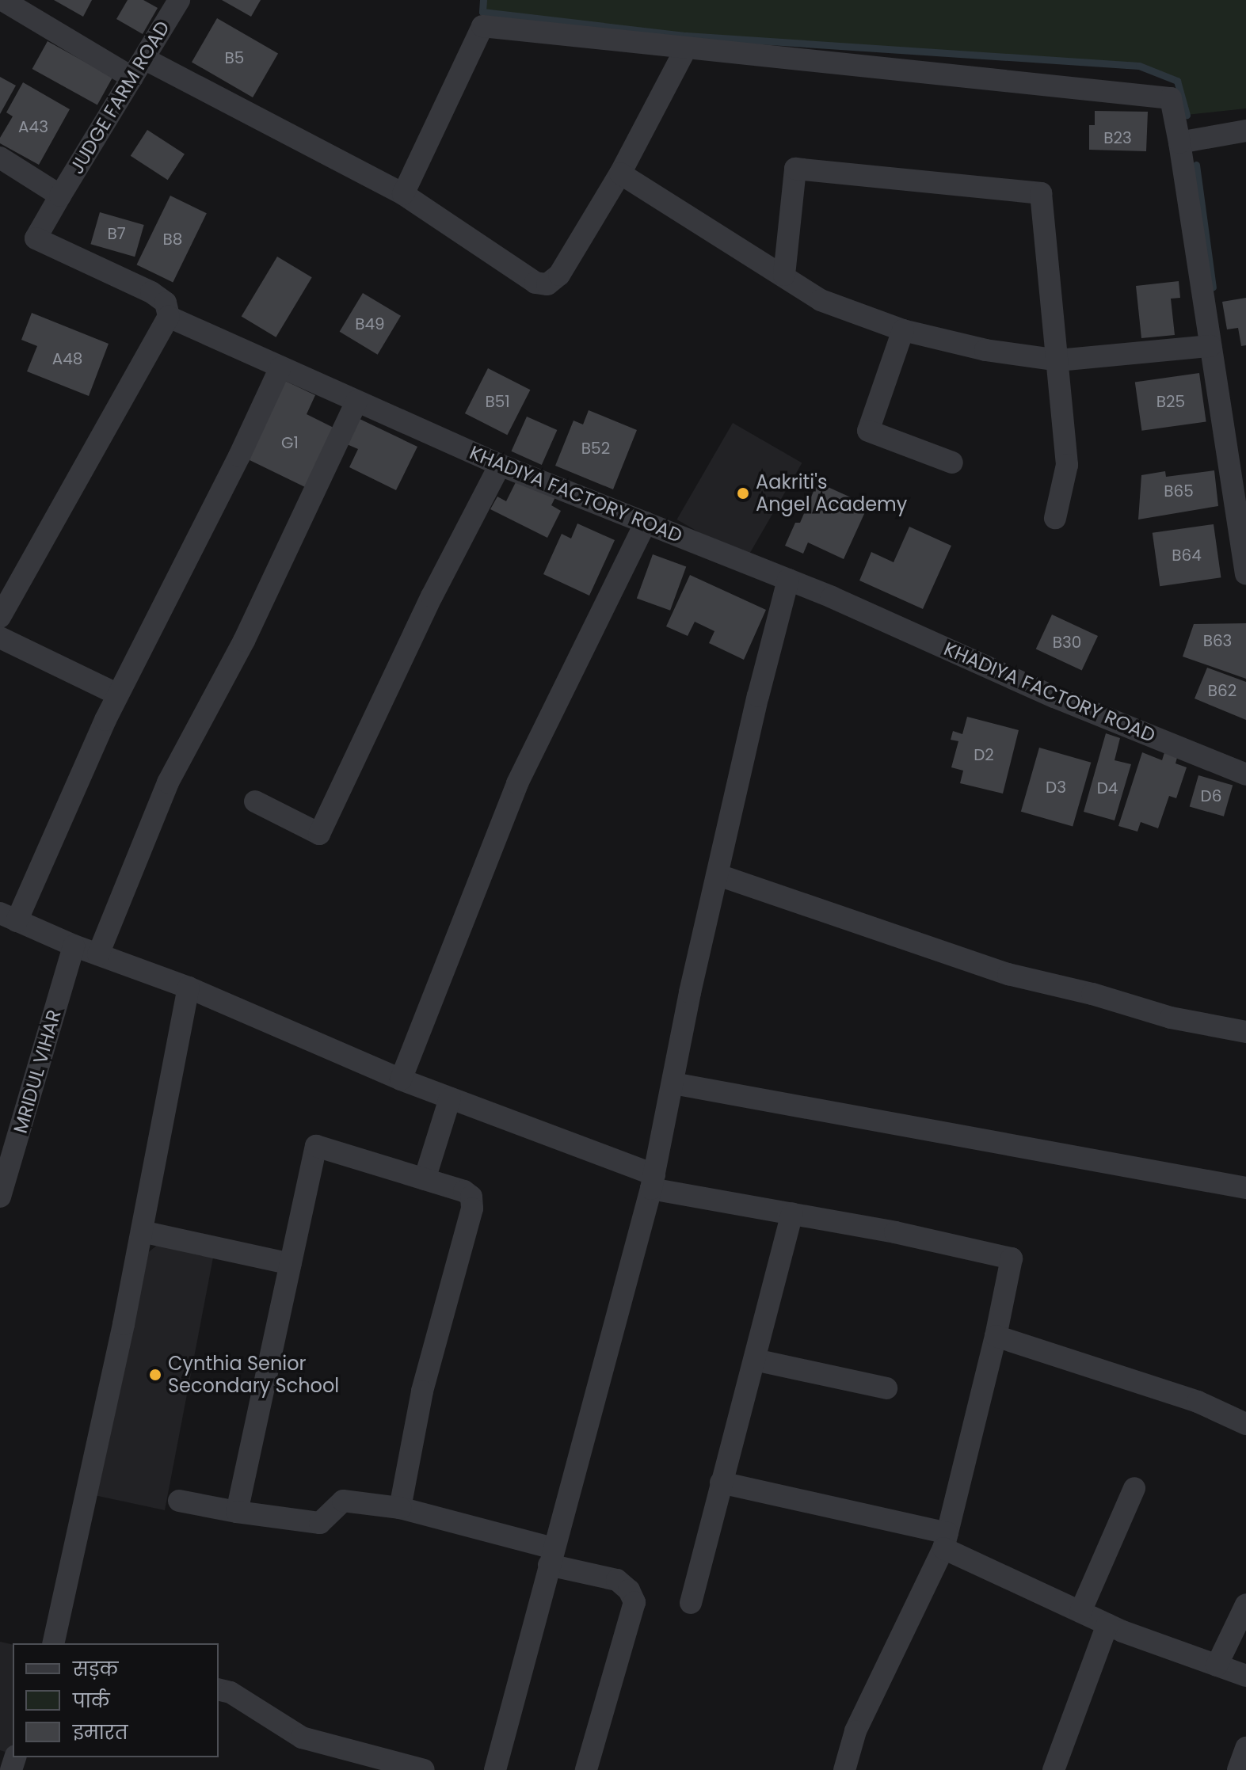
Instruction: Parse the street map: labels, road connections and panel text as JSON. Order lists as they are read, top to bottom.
{
  "streets": {
    "street": ["JUDGE FARM ROAD", "KHADIYA FACTORY ROAD", "MRIDUL VIHAR"]
  },
  "places": ["Aakriti's Angel Academy", "Cynthia Senior Secondary School"],
  "house_numbers": [
    "B5",
    "A43",
    "B23",
    "B7",
    "B8",
    "B49",
    "A48",
    "B51",
    "B25",
    "G1",
    "B52",
    "B65",
    "B64",
    "B63",
    "B30",
    "B62",
    "D2",
    "D3",
    "D4",
    "D6"
  ],
  "legend": ["सड़क", "पार्क", "इमारत"]
}
